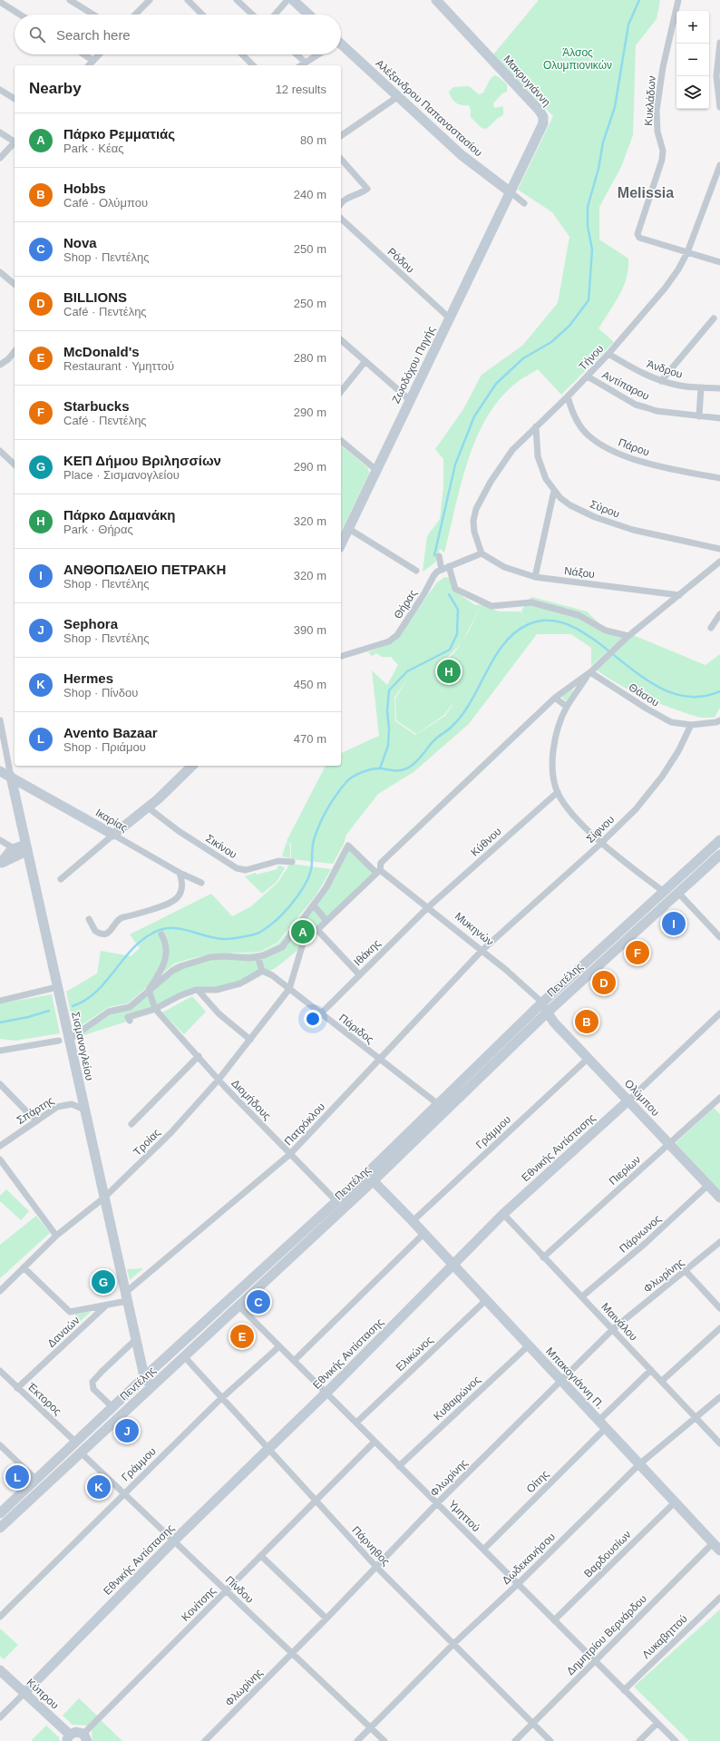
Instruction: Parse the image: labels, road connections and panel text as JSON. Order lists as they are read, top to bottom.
{
  "streets": {
    "street": [
      "Μακρυγιάννη",
      "Κυκλάδων",
      "Αλέξανδρου Παπαναστασίου",
      "Ρόδου",
      "Τήνου",
      "Ζωοδόχου Πηγής",
      "Άνδρου",
      "Αντίπαρου",
      "Πάρου",
      "Σύρου",
      "Νάξου",
      "Θήρας",
      "Θάσου",
      "Ικαρίας",
      "Σίφνου",
      "Κύθνου",
      "Σικίνου",
      "Μυκηνών",
      "Ιθάκης",
      "Πεντέλης",
      "Πάριδος",
      "Σισμανογλείου",
      "Ολύμπου",
      "Διομήδους",
      "Σπάρτης",
      "Πατρόκλου",
      "Γράμμου",
      "Τροίας",
      "Εθνικής Αντίστασης",
      "Πιερίων",
      "Πάρνωνος",
      "Φλωρίνης",
      "Μαινάλου",
      "Δαναών",
      "Ελικώνος",
      "Μπακογιάννη Π.",
      "Κυθαιρώνος",
      "Έκτορος",
      "Οίτης",
      "Υμηττού",
      "Πάρνηθος",
      "Βαρδουσίων",
      "Δωδεκανήσου",
      "Πίνδου",
      "Κονίτσης",
      "Δημητρίου Βερνάρδου",
      "Λυκαβηττού",
      "Κύπρου"
    ]
  },
  "crossings": [
    ["Μακρυγιάννη", "Αλέξανδρου Παπαναστασίου"],
    ["Μακρυγιάννη", "Ζωοδόχου Πηγής"],
    ["Κυκλάδων", "Τήνου"],
    ["Αλέξανδρου Παπαναστασίου", "Ζωοδόχου Πηγής"],
    ["Ρόδου", "Ζωοδόχου Πηγής"],
    ["Τήνου", "Άνδρου"],
    ["Τήνου", "Αντίπαρου"],
    ["Τήνου", "Πάρου"],
    ["Τήνου", "Σύρου"],
    ["Τήνου", "Νάξου"],
    ["Τήνου", "Θήρας"],
    ["Νάξου", "Θήρας"],
    ["Θάσου", "Σίφνου"],
    ["Ικαρίας", "Σισμανογλείου"],
    ["Σίφνου", "Μυκηνών"],
    ["Σίφνου", "Πατρόκλου"],
    ["Κύθνου", "Μυκηνών"],
    ["Κύθνου", "Ιθάκης"],
    ["Μυκηνών", "Ιθάκης"],
    ["Μυκηνών", "Πεντέλης"],
    ["Μυκηνών", "Ολύμπου"],
    ["Μυκηνών", "Πατρόκλου"],
    ["Ιθάκης", "Πάριδος"],
    ["Πεντέλης", "Πάριδος"],
    ["Πεντέλης", "Σισμανογλείου"],
    ["Πεντέλης", "Ολύμπου"],
    ["Πεντέλης", "Διομήδους"],
    ["Πεντέλης", "Μπακογιάννη Π."],
    ["Πεντέλης", "Έκτορος"],
    ["Πεντέλης", "Υμηττού"],
    ["Πεντέλης", "Πάρνηθος"],
    ["Πεντέλης", "Πίνδου"],
    ["Πάριδος", "Πατρόκλου"],
    ["Πάριδος", "Τροίας"],
    ["Σισμανογλείου", "Σπάρτης"],
    ["Σισμανογλείου", "Πατρόκλου"],
    ["Σισμανογλείου", "Τροίας"],
    ["Ολύμπου", "Γράμμου"],
    ["Ολύμπου", "Εθνικής Αντίστασης"],
    ["Ολύμπου", "Πιερίων"],
    ["Ολύμπου", "Πάρνωνος"],
    ["Διομήδους", "Πατρόκλου"],
    ["Διομήδους", "Τροίας"],
    ["Γράμμου", "Μπακογιάννη Π."],
    ["Γράμμου", "Υμηττού"],
    ["Γράμμου", "Πάρνηθος"],
    ["Γράμμου", "Πίνδου"],
    ["Εθνικής Αντίστασης", "Μαινάλου"],
    ["Εθνικής Αντίστασης", "Μπακογιάννη Π."],
    ["Εθνικής Αντίστασης", "Υμηττού"],
    ["Εθνικής Αντίστασης", "Πάρνηθος"],
    ["Εθνικής Αντίστασης", "Πίνδου"],
    ["Εθνικής Αντίστασης", "Κύπρου"],
    ["Πιερίων", "Μαινάλου"],
    ["Πάρνωνος", "Μαινάλου"],
    ["Φλωρίνης", "Μαινάλου"],
    ["Φλωρίνης", "Μπακογιάννη Π."],
    ["Φλωρίνης", "Υμηττού"],
    ["Φλωρίνης", "Πάρνηθος"],
    ["Φλωρίνης", "Πίνδου"],
    ["Μαινάλου", "Οίτης"],
    ["Μαινάλου", "Δωδεκανήσου"],
    ["Δαναών", "Έκτορος"],
    ["Ελικώνος", "Μπακογιάννη Π."],
    ["Ελικώνος", "Υμηττού"],
    ["Μπακογιάννη Π.", "Κυθαιρώνος"],
    ["Μπακογιάννη Π.", "Οίτης"],
    ["Μπακογιάννη Π.", "Βαρδουσίων"],
    ["Μπακογιάννη Π.", "Δωδεκανήσου"],
    ["Μπακογιάννη Π.", "Δημητρίου Βερνάρδου"],
    ["Κυθαιρώνος", "Υμηττού"],
    ["Οίτης", "Υμηττού"],
    ["Υμηττού", "Βαρδουσίων"],
    ["Υμηττού", "Δωδεκανήσου"],
    ["Υμηττού", "Κονίτσης"],
    ["Υμηττού", "Δημητρίου Βερνάρδου"],
    ["Υμηττού", "Λυκαβηττού"],
    ["Πάρνηθος", "Δωδεκανήσου"],
    ["Πάρνηθος", "Κονίτσης"],
    ["Πάρνηθος", "Δημητρίου Βερνάρδου"],
    ["Δωδεκανήσου", "Πίνδου"],
    ["Πίνδου", "Κονίτσης"]
  ],
  "districts": ["Melissia"],
  "parks": ["Άλσος Ολυμπιονικών"],
  "page": {
    "map_buttons": ["+", "−"],
    "search": "Search here",
    "heading": ["Nearby", "12 results"],
    "list": [
      {
        "mark": "A",
        "name": "Πάρκο Ρεμματιάς",
        "note": "Park · Κέας",
        "value": "80 m"
      },
      {
        "mark": "B",
        "name": "Hobbs",
        "note": "Café · Ολύμπου",
        "value": "240 m"
      },
      {
        "mark": "C",
        "name": "Nova",
        "note": "Shop · Πεντέλης",
        "value": "250 m"
      },
      {
        "mark": "D",
        "name": "BILLIONS",
        "note": "Café · Πεντέλης",
        "value": "250 m"
      },
      {
        "mark": "E",
        "name": "McDonald's",
        "note": "Restaurant · Υμηττού",
        "value": "280 m"
      },
      {
        "mark": "F",
        "name": "Starbucks",
        "note": "Café · Πεντέλης",
        "value": "290 m"
      },
      {
        "mark": "G",
        "name": "ΚΕΠ Δήμου Βριλησσίων",
        "note": "Place · Σισμανογλείου",
        "value": "290 m"
      },
      {
        "mark": "H",
        "name": "Πάρκο Δαμανάκη",
        "note": "Park · Θήρας",
        "value": "320 m"
      },
      {
        "mark": "I",
        "name": "ΑΝΘΟΠΩΛΕΙΟ ΠΕΤΡΑΚΗ",
        "note": "Shop · Πεντέλης",
        "value": "320 m"
      },
      {
        "mark": "J",
        "name": "Sephora",
        "note": "Shop · Πεντέλης",
        "value": "390 m"
      },
      {
        "mark": "K",
        "name": "Hermes",
        "note": "Shop · Πίνδου",
        "value": "450 m"
      },
      {
        "mark": "L",
        "name": "Avento Bazaar",
        "note": "Shop · Πριάμου",
        "value": "470 m"
      }
    ],
    "pins": [
      "H",
      "I",
      "A",
      "F",
      "D",
      "B",
      "G",
      "C",
      "E",
      "J",
      "L",
      "K"
    ]
  }
}
